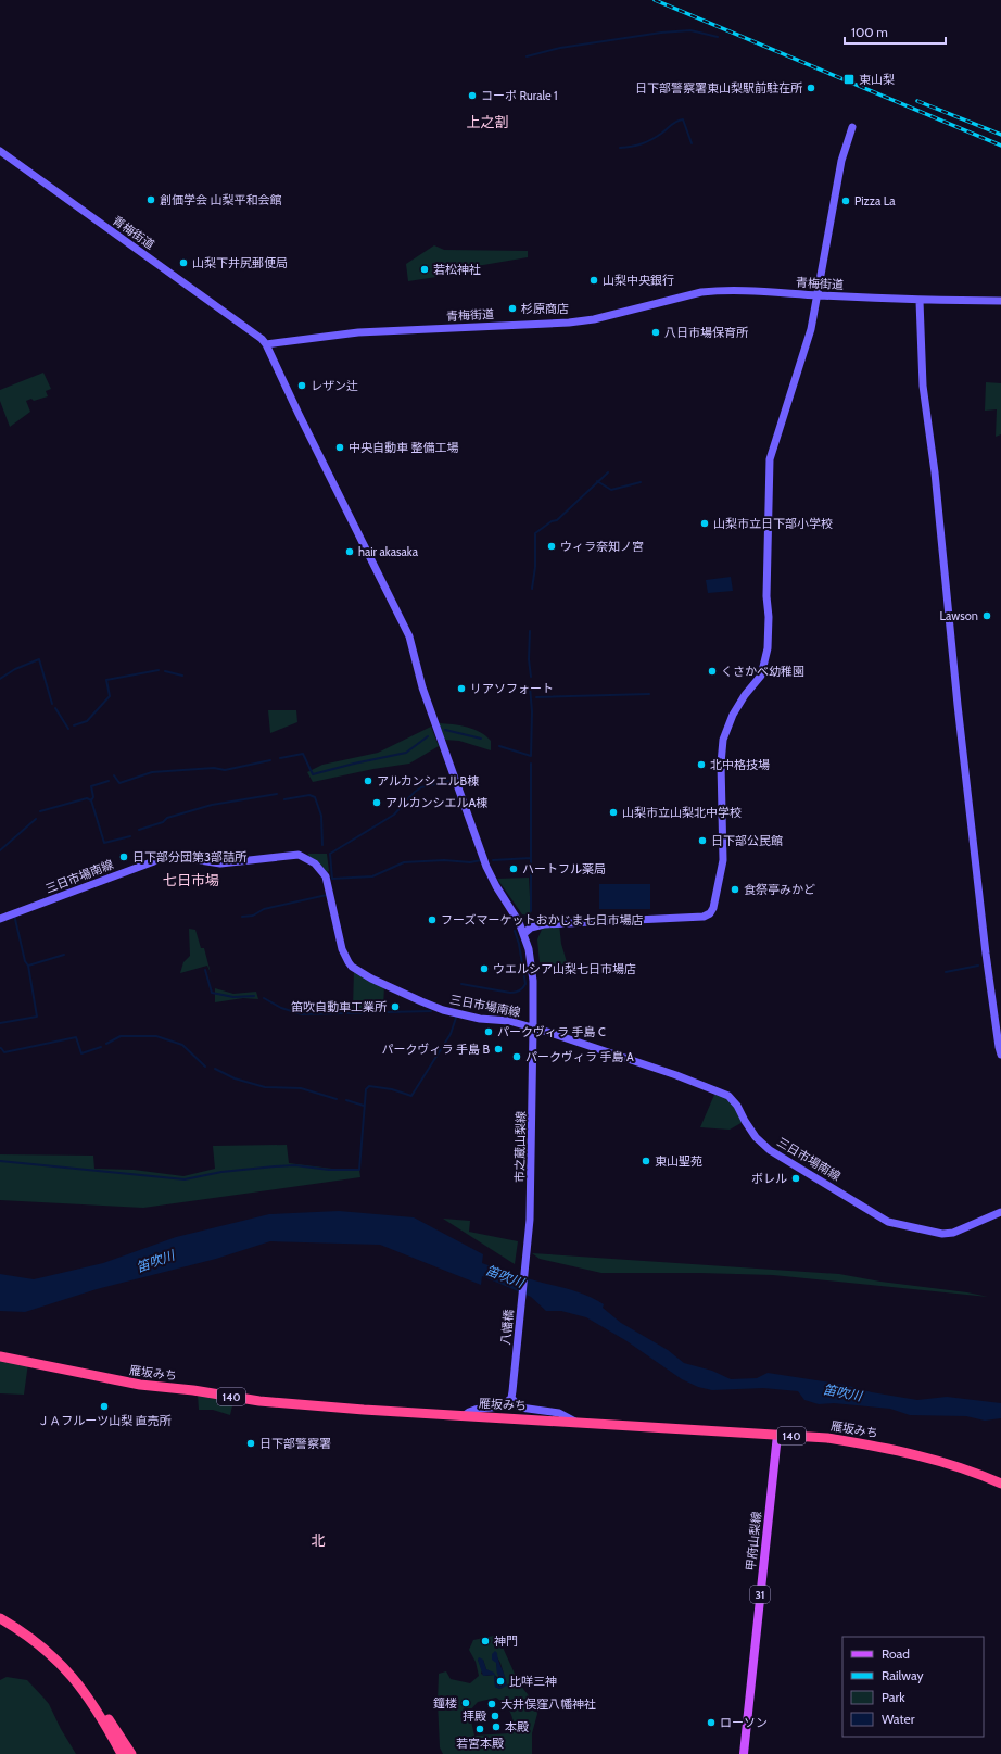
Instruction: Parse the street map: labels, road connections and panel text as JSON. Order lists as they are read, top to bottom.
{
  "streets": {
    "highway": ["雁坂みち", "140"],
    "main road": [
      "青梅街道",
      "三日市場南線",
      "市之蔵山梨線",
      "八幡橋",
      "甲府山梨線",
      "31"
    ]
  },
  "crossings": [
    ["青梅街道", "市之蔵山梨線"],
    ["三日市場南線", "市之蔵山梨線"],
    ["市之蔵山梨線", "八幡橋"],
    ["雁坂みち", "甲府山梨線"]
  ],
  "districts": ["上之割", "七日市場", "北"],
  "water": ["笛吹川"],
  "places": {
    "transit": ["東山梨"],
    "other": [
      "日下部警察署東山梨駅前駐在所",
      "コーポ Rurale 1",
      "創価学会 山梨平和会館",
      "Pizza La",
      "山梨下井尻郵便局",
      "若松神社",
      "山梨中央銀行",
      "杉原商店",
      "八日市場保育所",
      "レザン辻",
      "中央自動車 整備工場",
      "山梨市立日下部小学校",
      "ウィラ奈知ノ宮",
      "hair akasaka",
      "Lawson",
      "くさかべ幼稚園",
      "リアソフォート",
      "北中格技場",
      "アルカンシエルB棟",
      "アルカンシエルA棟",
      "山梨市立山梨北中学校",
      "日下部公民館",
      "日下部分団第3部詰所",
      "ハートフル薬局",
      "食祭亭みかど",
      "フーズマーケットおかじま七日市場店",
      "ウエルシア山梨七日市場店",
      "笛吹自動車工業所",
      "パークヴィラ 手島 C",
      "パークヴィラ 手島 B",
      "パークヴィラ 手島 A",
      "東山聖苑",
      "ボレル",
      "ＪＡフルーツ山梨 直売所",
      "日下部警察署",
      "神門",
      "比咩三神",
      "鐘楼",
      "大井俣窪八幡神社",
      "拝殿",
      "ローソン",
      "本殿",
      "若宮本殿"
    ]
  },
  "legend": [
    "Road",
    "Railway",
    "Park",
    "Water"
  ],
  "scale_bar": "100 m"
}
